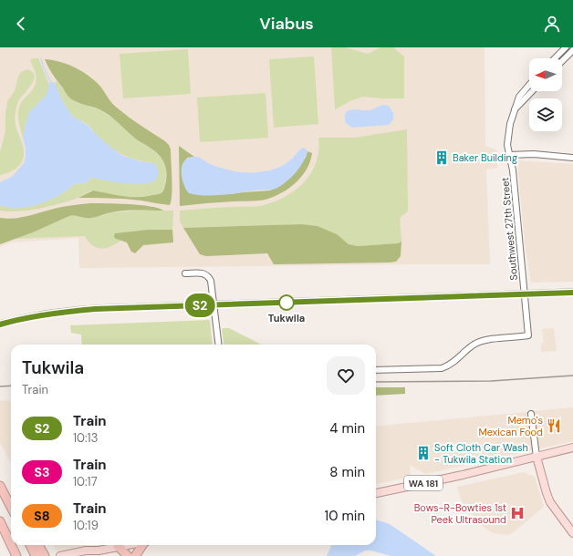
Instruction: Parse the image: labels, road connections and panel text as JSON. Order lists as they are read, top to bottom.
{
  "streets": {
    "main road": ["WA 181"],
    "street": ["Southwest 27th Street"]
  },
  "places": {
    "building": ["Baker Building", "Soft Cloth Car Wash - Tukwila Station"],
    "other": ["Tukwila"],
    "restaurant": ["Memo's Mexican Food"],
    "hospital": ["Bows-R-Bowties 1st Peek Ultrasound"]
  },
  "north": "left",
  "page": {
    "header": "Viabus",
    "on_map": "S2",
    "heading": ["Tukwila", "Train"],
    "list": [
      {
        "mark": "S2",
        "name": "Train",
        "note": "10:13",
        "value": "4 min"
      },
      {
        "mark": "S3",
        "name": "Train",
        "note": "10:17",
        "value": "8 min"
      },
      {
        "mark": "S8",
        "name": "Train",
        "note": "10:19",
        "value": "10 min"
      }
    ]
  }
}
